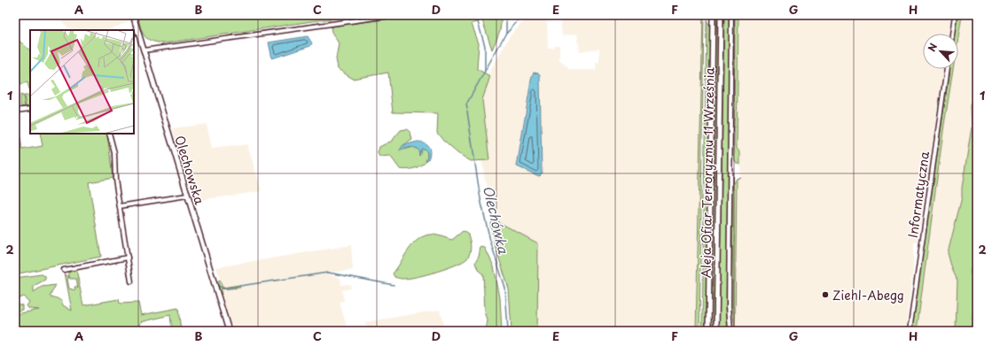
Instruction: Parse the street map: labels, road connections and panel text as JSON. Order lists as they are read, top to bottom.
{
  "streets": {
    "street": ["Olechowska", "Aleja Ofiar Terroryzmu 11 Września", "Informatyczna"]
  },
  "water": ["Olechówka"],
  "places": ["Ziehl-Abegg"],
  "north": "top left",
  "grid": {
    "columns": [
      "A",
      "B",
      "C",
      "D",
      "E",
      "F",
      "G",
      "H"
    ],
    "rows": ["1", "2"]
  }
}
